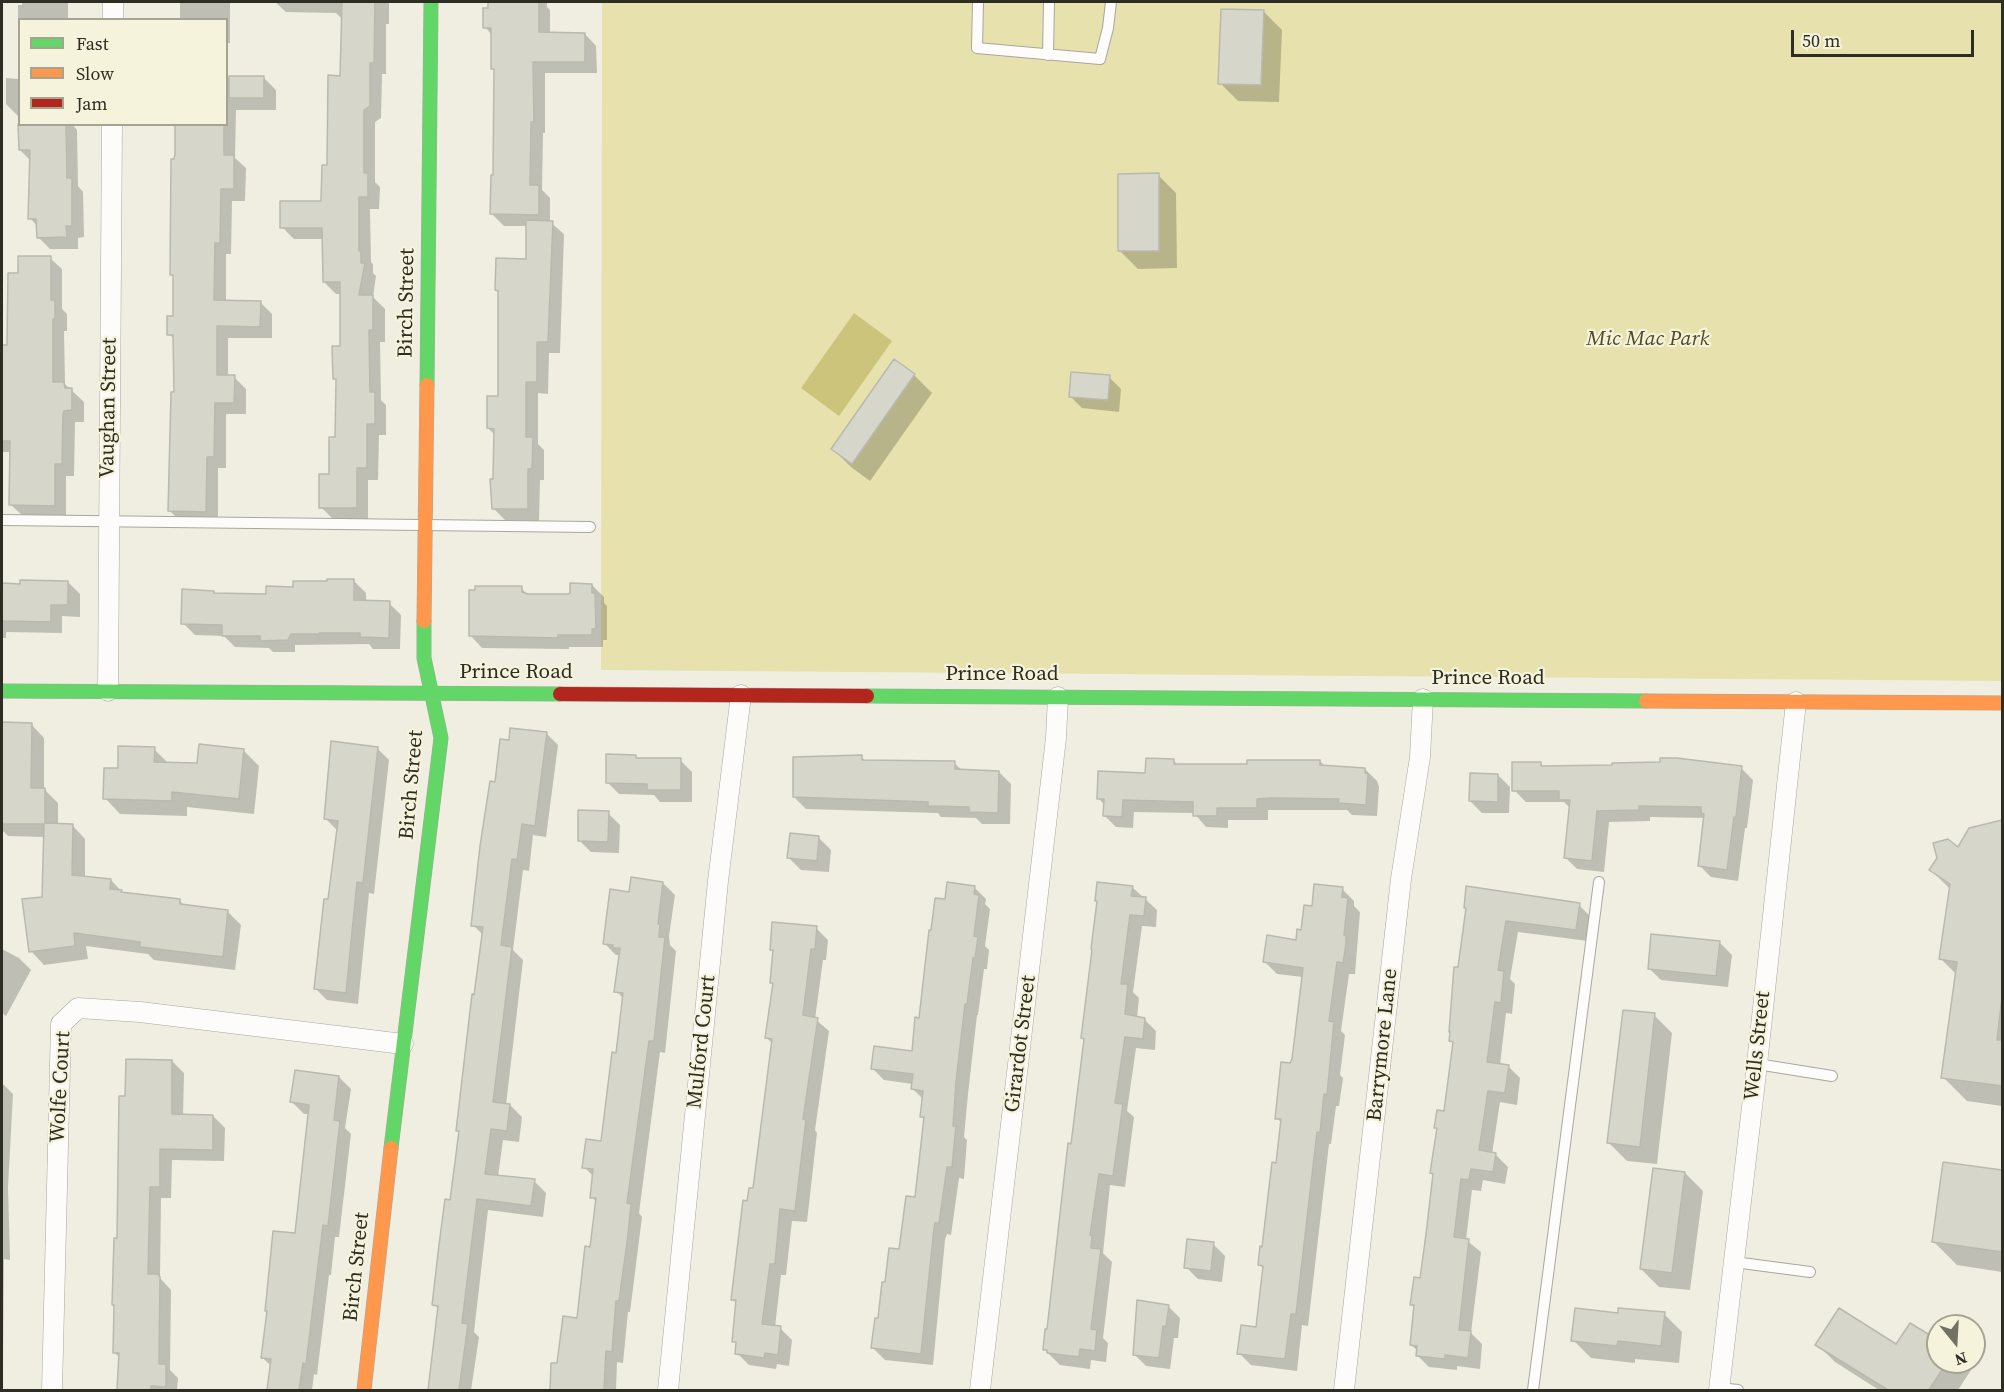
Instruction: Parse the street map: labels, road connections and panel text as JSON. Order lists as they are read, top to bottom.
{
  "streets": {
    "street": [
      "Birch Street",
      "Vaughan Street",
      "Prince Road",
      "Mulford Court",
      "Girardot Street",
      "Barrymore Lane",
      "Wells Street",
      "Wolfe Court"
    ]
  },
  "crossings": [
    ["Birch Street", "Prince Road"],
    ["Birch Street", "Wolfe Court"],
    ["Vaughan Street", "Prince Road"],
    ["Prince Road", "Mulford Court"],
    ["Prince Road", "Girardot Street"],
    ["Prince Road", "Barrymore Lane"],
    ["Prince Road", "Wells Street"]
  ],
  "parks": ["Mic Mac Park"],
  "legend": ["Fast", "Slow", "Jam"],
  "scale_bar": "50 m",
  "north": "bottom"
}
